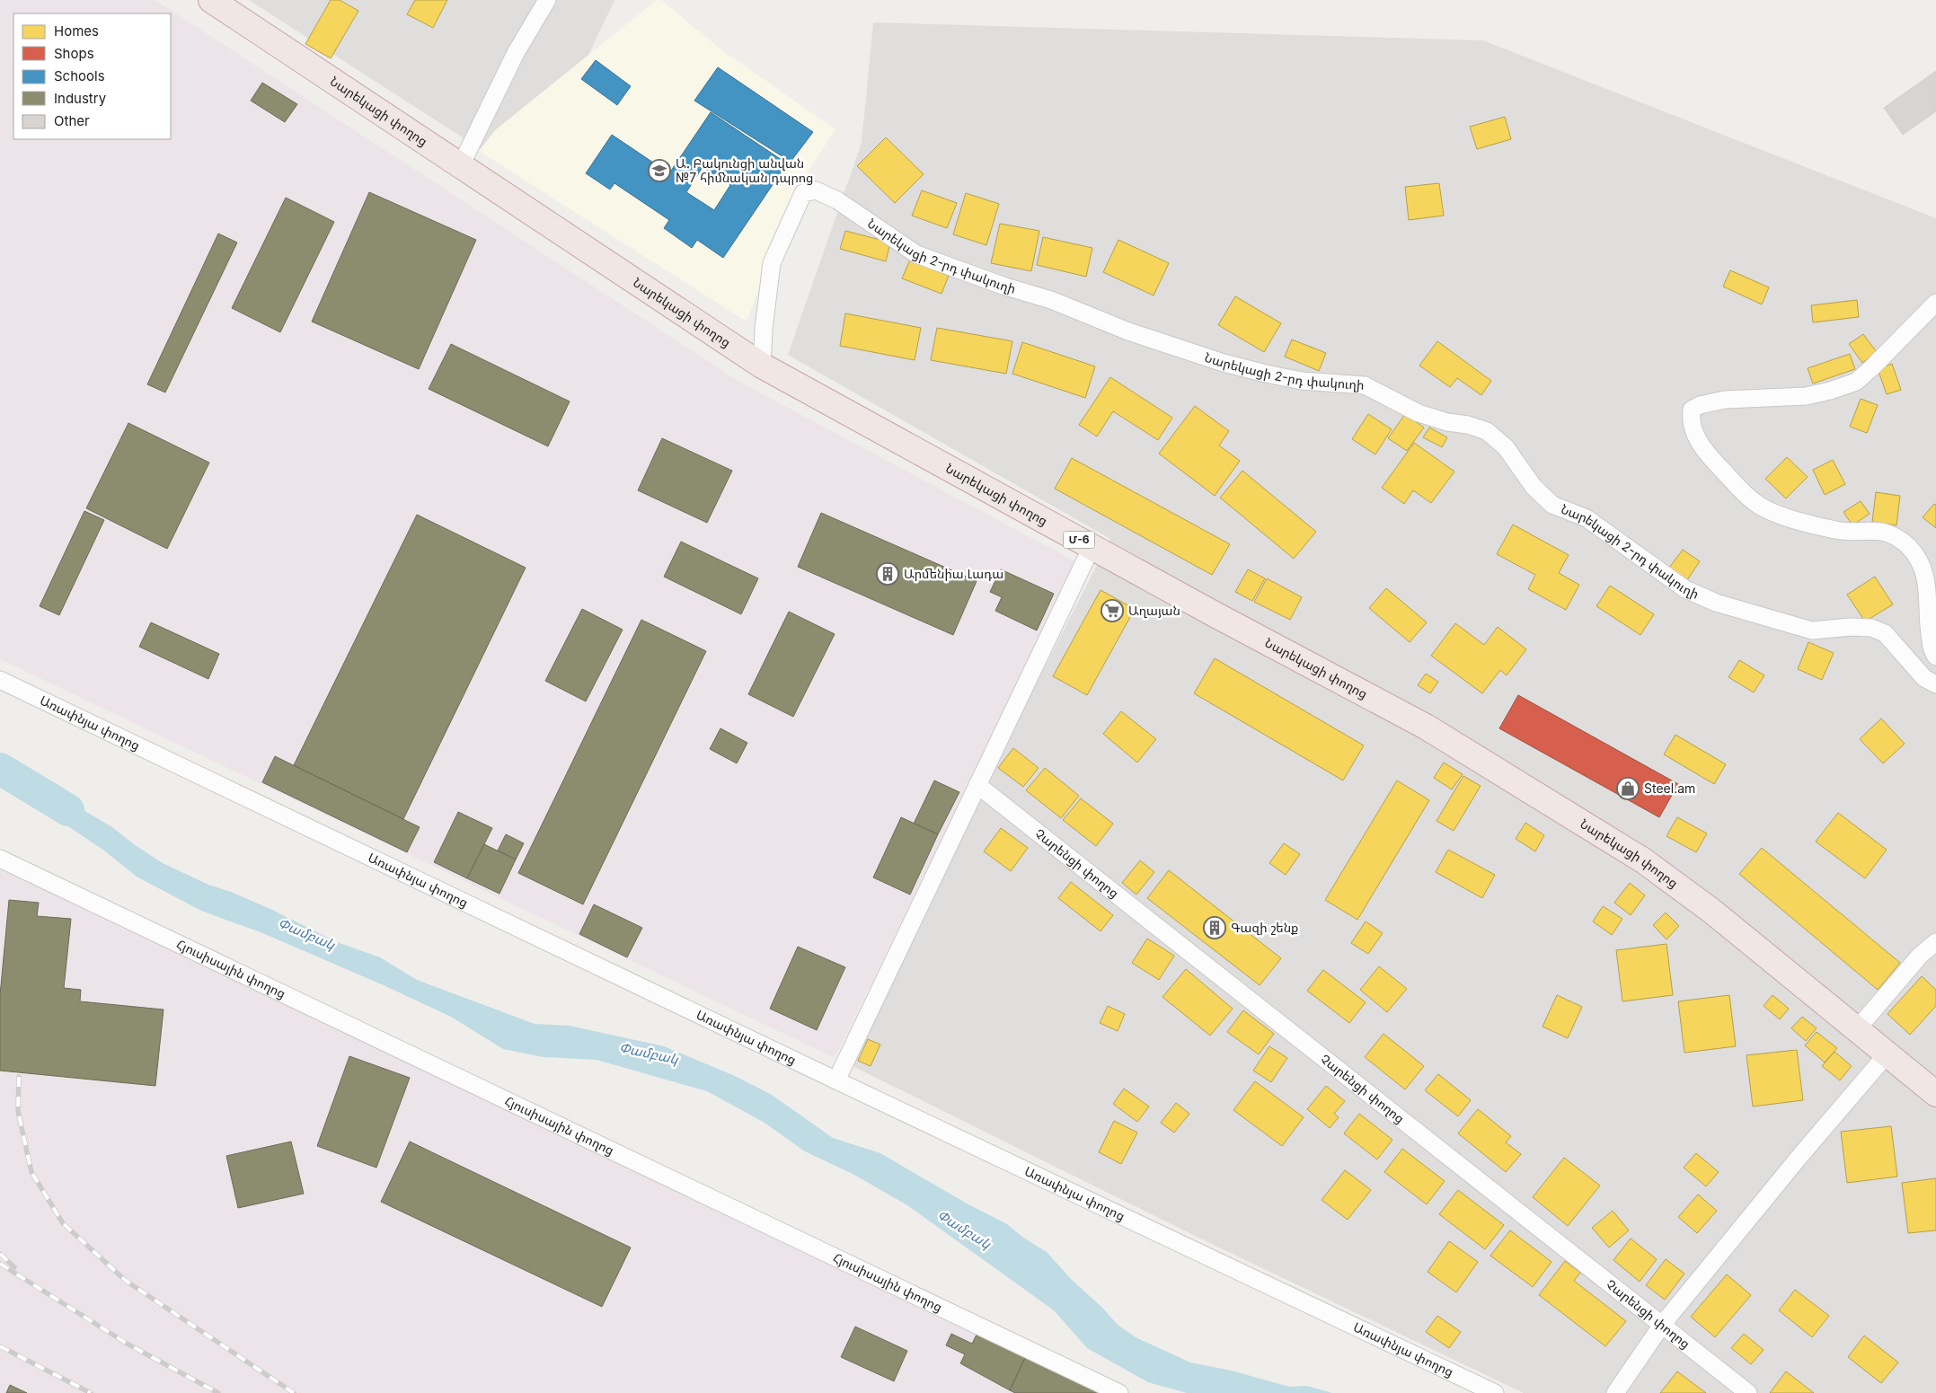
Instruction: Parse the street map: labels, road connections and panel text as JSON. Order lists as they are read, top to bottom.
{
  "streets": {
    "highway": ["Նարեկացի փողոց", "Մ-6"],
    "street": [
      "Նարեկացի 2-րդ փակուղի",
      "Առափնյա փողոց",
      "Չարենցի փողոց",
      "Հյուսիսային փողոց"
    ]
  },
  "crossings": [
    ["Նարեկացի փողոց", "Նարեկացի 2-րդ փակուղի"]
  ],
  "water": ["Փամբակ"],
  "places": {
    "school or university": ["Ա. Բակունցի անվան №7 հիմնական դպրոց"],
    "building": ["Արմենիա Լադա", "Գազի շենք"],
    "supermarket": ["Աղայան"],
    "shop": ["Steel.am"]
  },
  "legend": [
    "Homes",
    "Shops",
    "Schools",
    "Industry",
    "Other"
  ]
}
